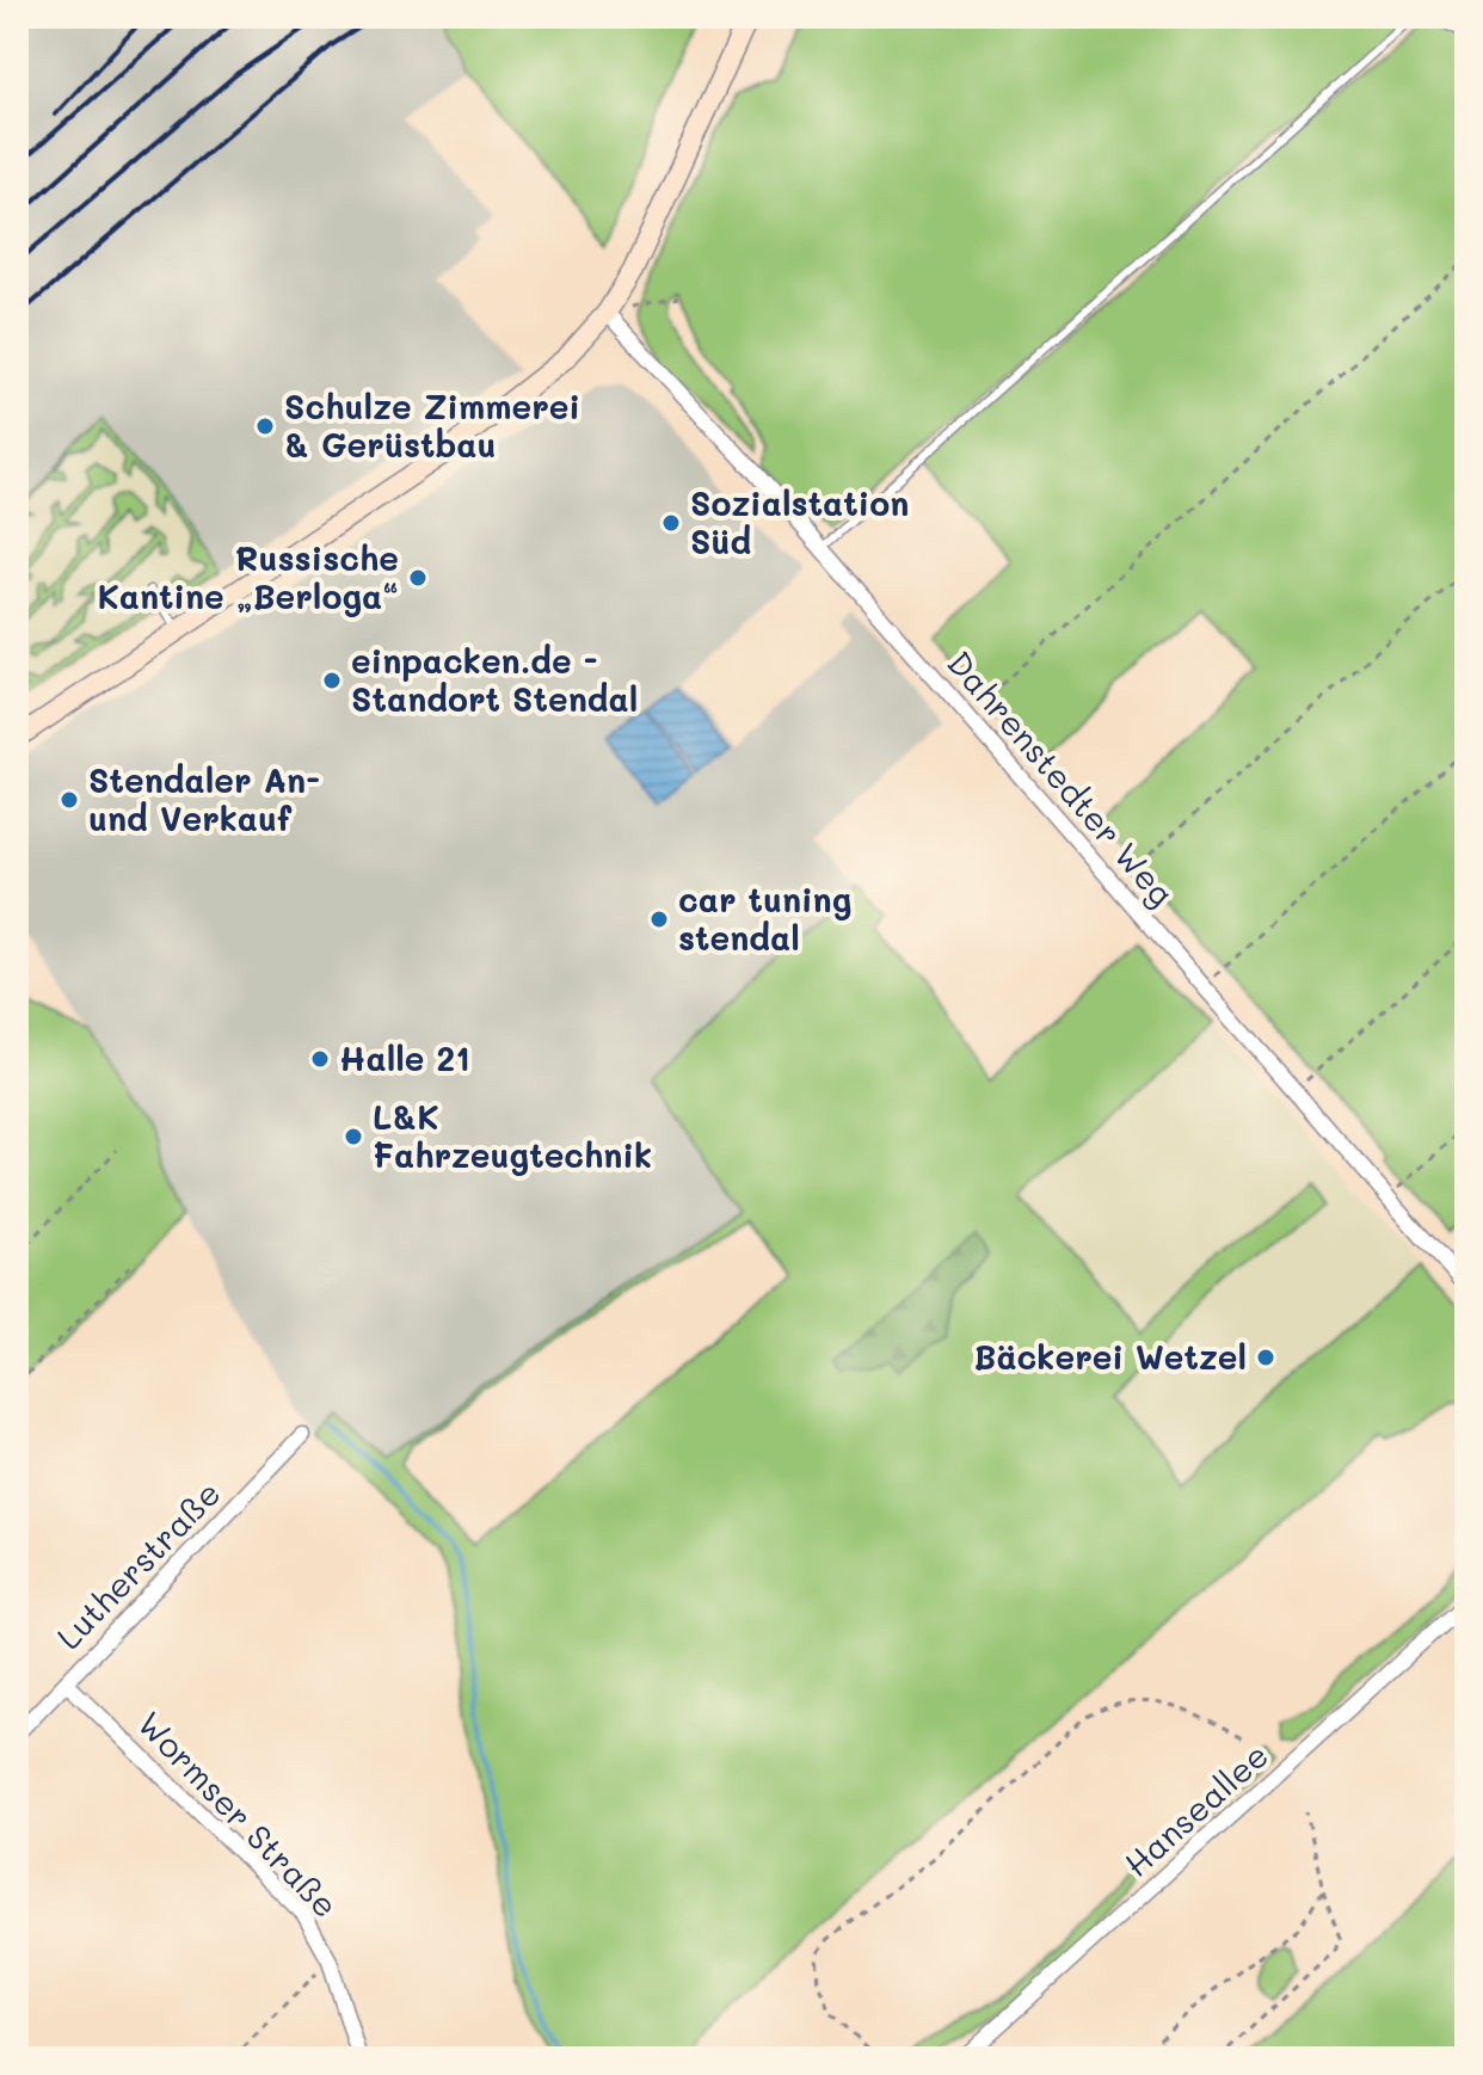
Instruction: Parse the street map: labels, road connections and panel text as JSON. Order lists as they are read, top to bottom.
{
  "streets": {
    "street": [
      "Dahrenstedter Weg",
      "Lutherstraße",
      "Hanseallee",
      "Wormser Straße"
    ]
  },
  "crossings": [
    ["Lutherstraße", "Wormser Straße"]
  ],
  "places": [
    "Schulze Zimmerei & Gerüstbau",
    "Sozialstation Süd",
    "Russische Kantine „Berloga“",
    "einpacken.de - Standort Stendal",
    "Stendaler An- und Verkauf",
    "car tuning stendal",
    "Halle 21",
    "L&K Fahrzeugtechnik",
    "Bäckerei Wetzel"
  ]
}
